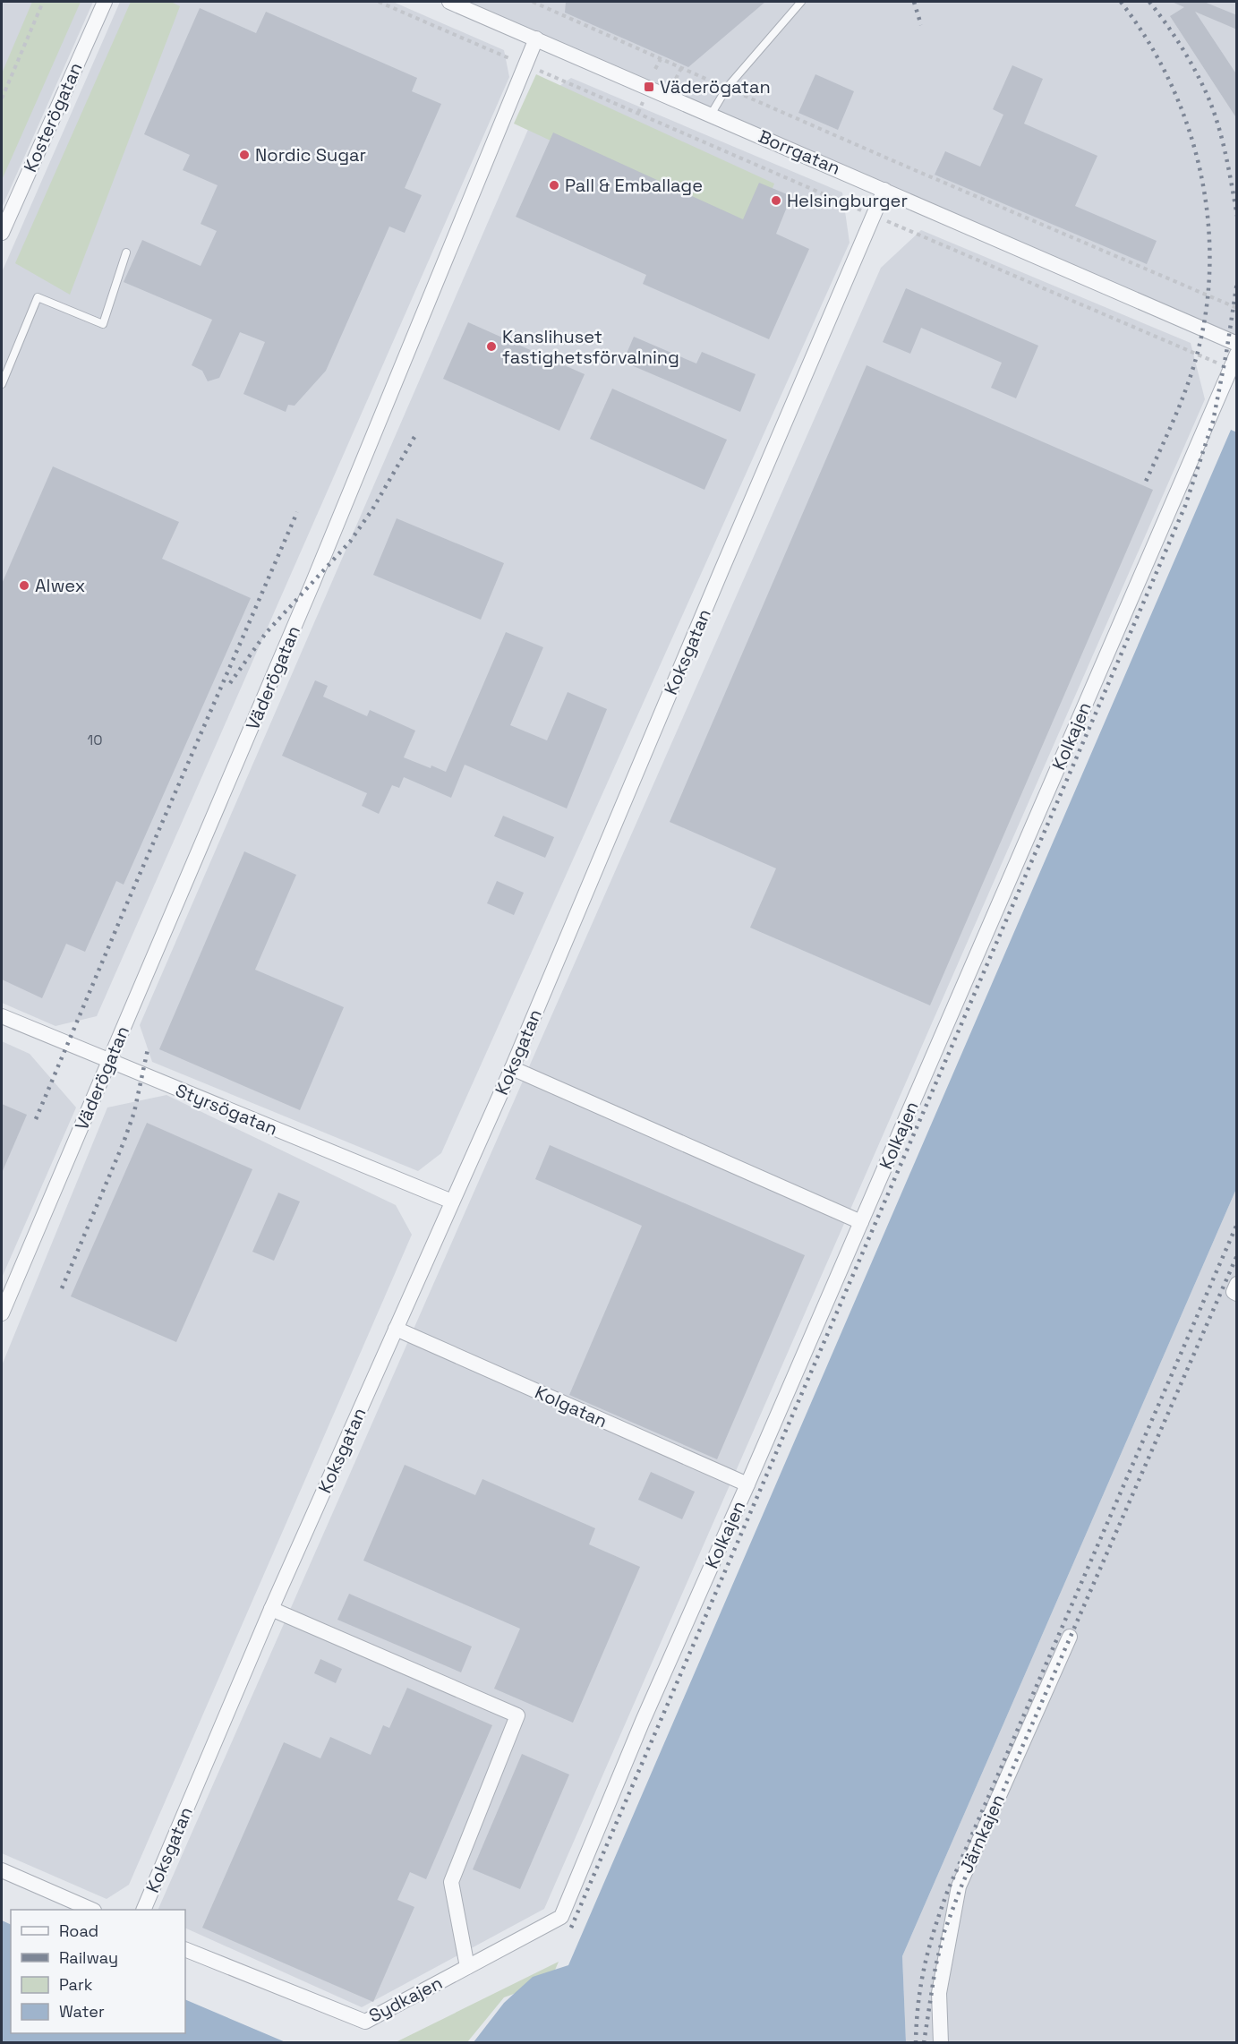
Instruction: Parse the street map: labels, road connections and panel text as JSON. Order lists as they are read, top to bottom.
{
  "streets": {
    "street": [
      "Kosterögatan",
      "Borrgatan",
      "Koksgatan",
      "Väderögatan",
      "Kolkajen",
      "Styrsögatan",
      "Kolgatan",
      "Järnkajen",
      "Sydkajen"
    ]
  },
  "crossings": [
    ["Borrgatan", "Koksgatan"],
    ["Borrgatan", "Väderögatan"],
    ["Koksgatan", "Styrsögatan"],
    ["Koksgatan", "Kolgatan"],
    ["Väderögatan", "Styrsögatan"],
    ["Kolkajen", "Kolgatan"],
    ["Kolkajen", "Sydkajen"]
  ],
  "places": {
    "transit": ["Väderögatan"],
    "other": [
      "Nordic Sugar",
      "Pall & Emballage",
      "Helsingburger",
      "Kanslihuset fastighetsförvalning",
      "Alwex"
    ]
  },
  "house_numbers": ["10"],
  "legend": [
    "Road",
    "Railway",
    "Park",
    "Water"
  ]
}
